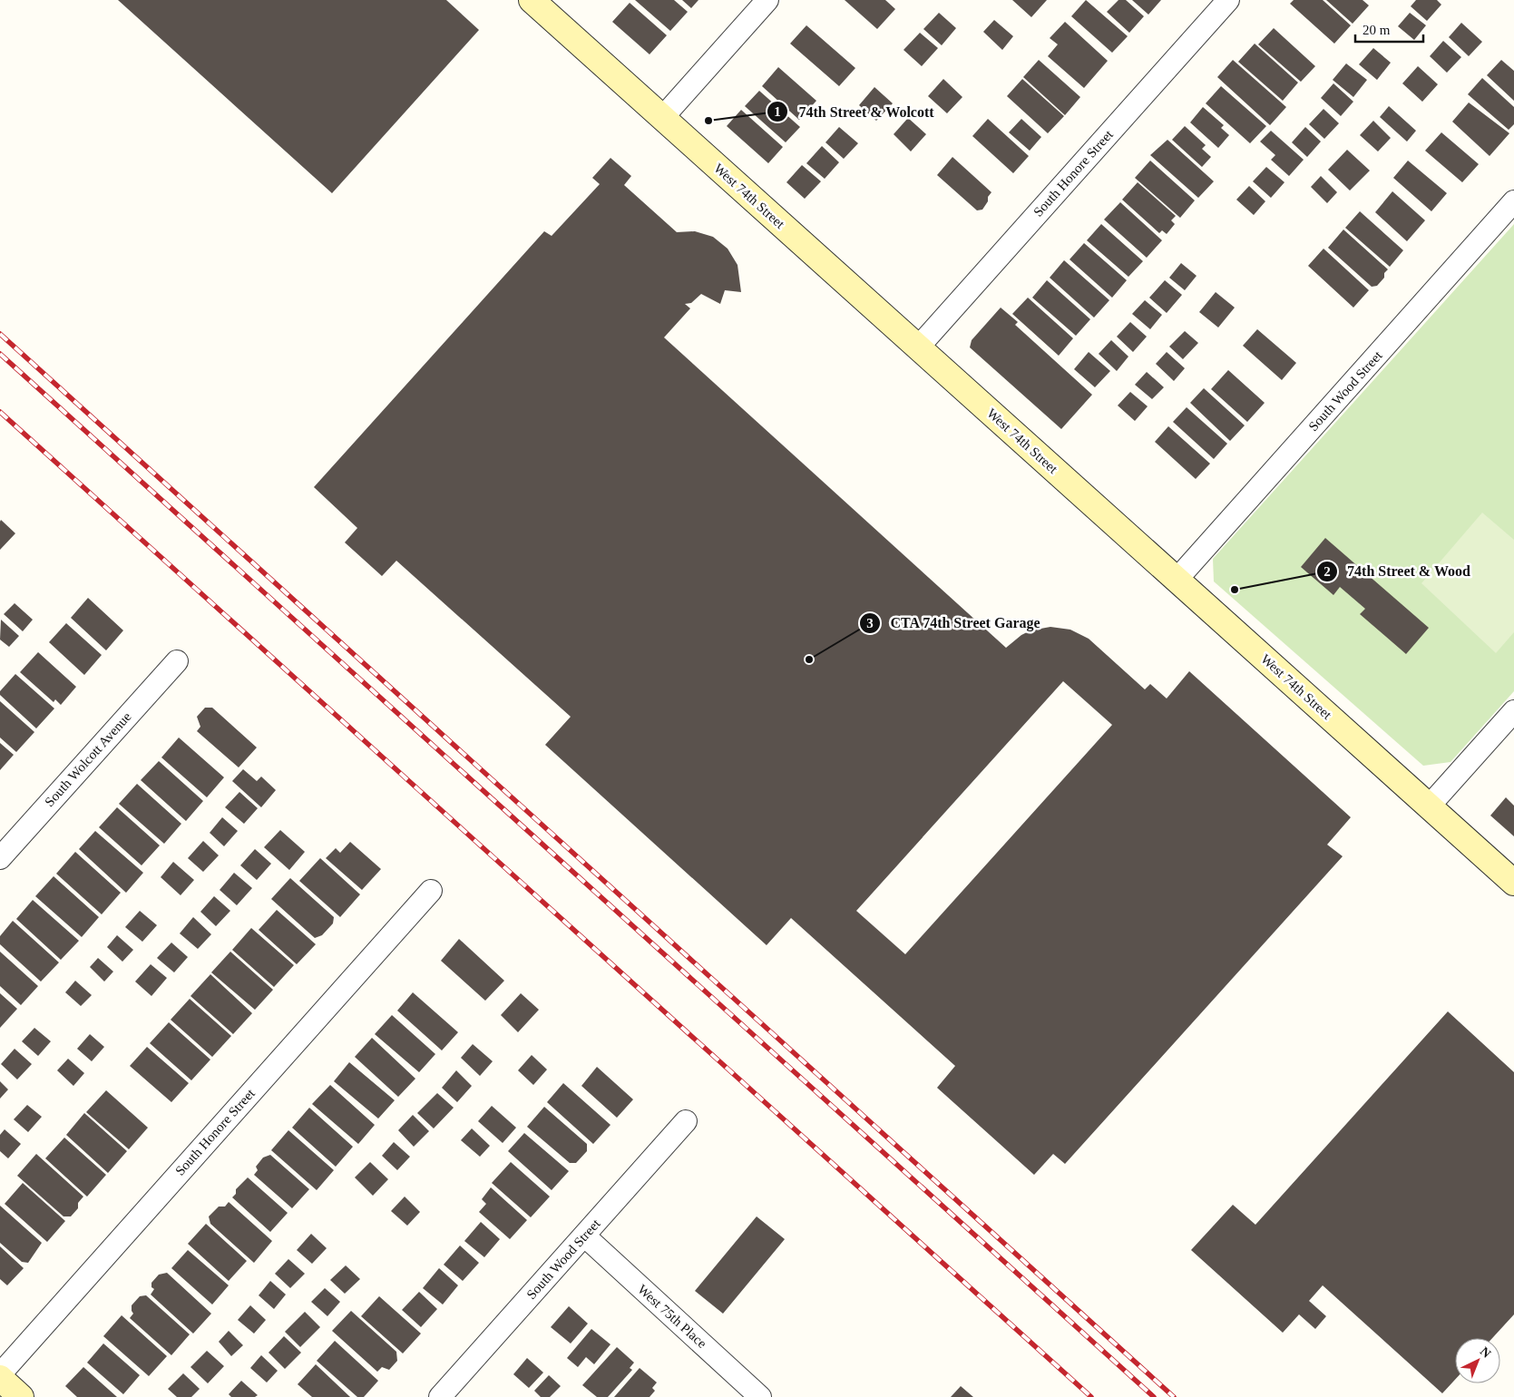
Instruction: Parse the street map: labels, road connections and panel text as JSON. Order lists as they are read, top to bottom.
{
  "streets": {
    "street": [
      "South Honore Street",
      "West 74th Street",
      "South Wood Street",
      "South Wolcott Avenue",
      "West 75th Place"
    ]
  },
  "crossings": [
    ["South Honore Street", "West 74th Street"],
    ["West 74th Street", "South Wood Street"],
    ["South Wood Street", "West 75th Place"]
  ],
  "places": ["74th Street & Wolcott", "74th Street & Wood", "CTA 74th Street Garage"],
  "scale_bar": "20 m",
  "north": "top right"
}
